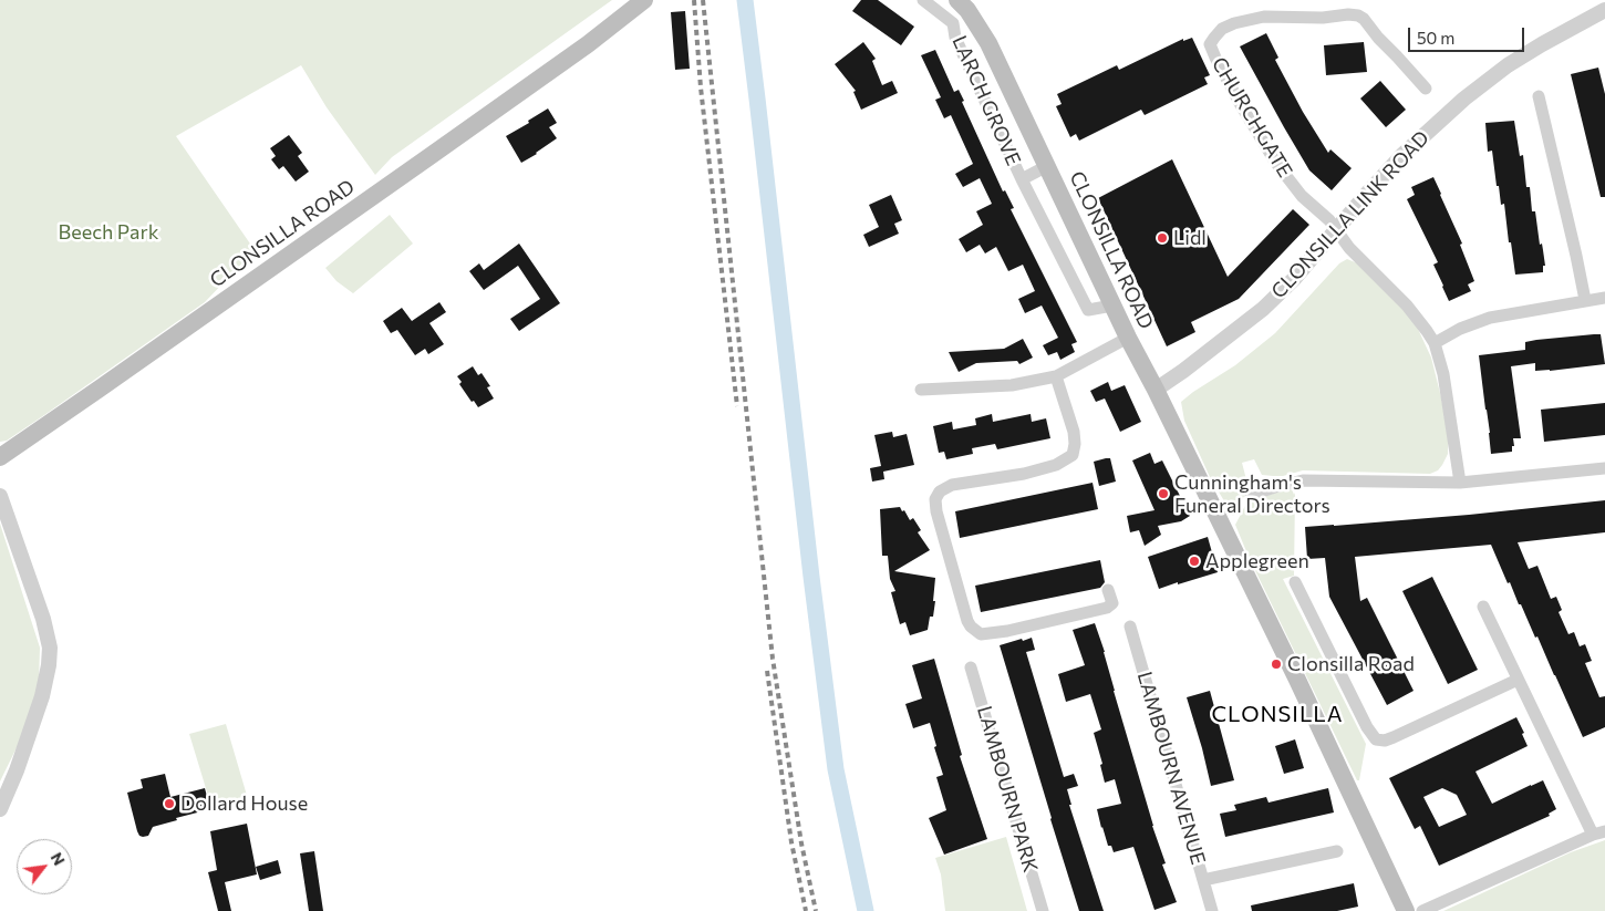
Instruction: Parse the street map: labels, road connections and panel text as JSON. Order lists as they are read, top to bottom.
{
  "streets": {
    "main road": ["CLONSILLA ROAD"],
    "street": [
      "LARCH GROVE",
      "CHURCHGATE",
      "CLONSILLA LINK ROAD",
      "LAMBOURN AVENUE",
      "LAMBOURN PARK"
    ]
  },
  "crossings": [
    ["LARCH GROVE", "CLONSILLA ROAD"],
    ["CHURCHGATE", "CLONSILLA LINK ROAD"],
    ["CLONSILLA LINK ROAD", "CLONSILLA ROAD"]
  ],
  "districts": ["CLONSILLA"],
  "parks": ["Beech Park"],
  "places": [
    "Lidl",
    "Cunningham's Funeral Directors",
    "Applegreen",
    "Clonsilla Road",
    "Dollard House"
  ],
  "scale_bar": "50 m",
  "north": "top right"
}
